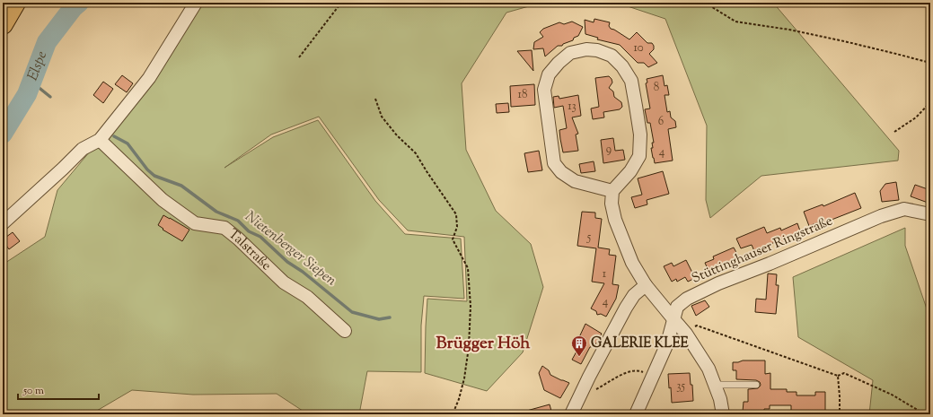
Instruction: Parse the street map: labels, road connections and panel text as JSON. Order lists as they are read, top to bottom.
{
  "streets": {
    "street": ["Talstraße", "Stüttinghauser Ringstraße"]
  },
  "districts": ["Brügger Höh"],
  "water": ["Elspe", "Nietenberger Siepen"],
  "places": {
    "building": ["GALERIE KLEE"]
  },
  "house_numbers": [
    "10",
    "8",
    "18",
    "13",
    "6",
    "9",
    "4",
    "5",
    "1",
    "4",
    "35"
  ],
  "scale_bar": "50 m"
}
